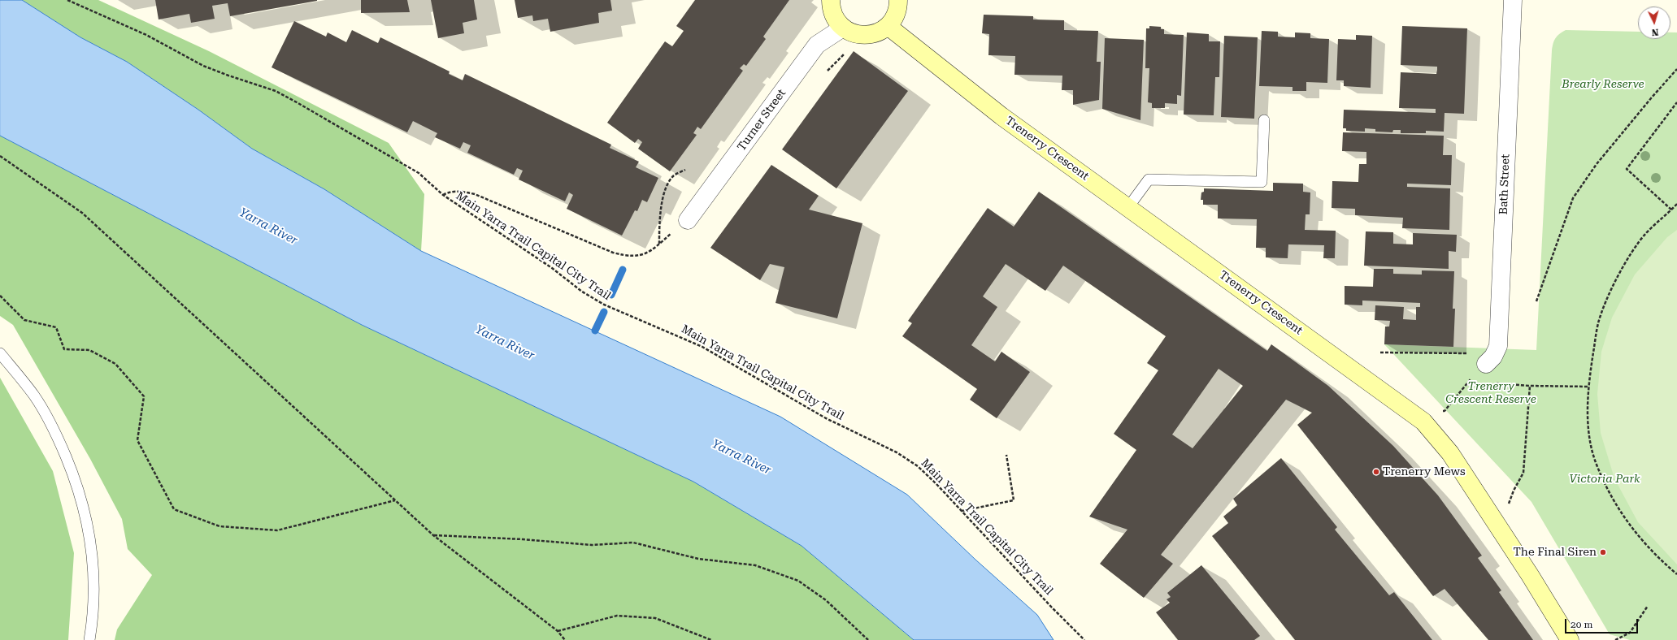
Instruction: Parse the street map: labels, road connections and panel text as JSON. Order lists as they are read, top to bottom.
{
  "streets": {
    "street": ["Turner Street", "Trenerry Crescent", "Bath Street"],
    "path": ["Main Yarra Trail Capital City Trail"]
  },
  "water": ["Yarra River"],
  "parks": ["Brearly Reserve", "Trenerry Crescent Reserve", "Victoria Park"],
  "places": ["Trenerry Mews", "The Final Siren"],
  "scale_bar": "20 m",
  "north": "bottom"
}
